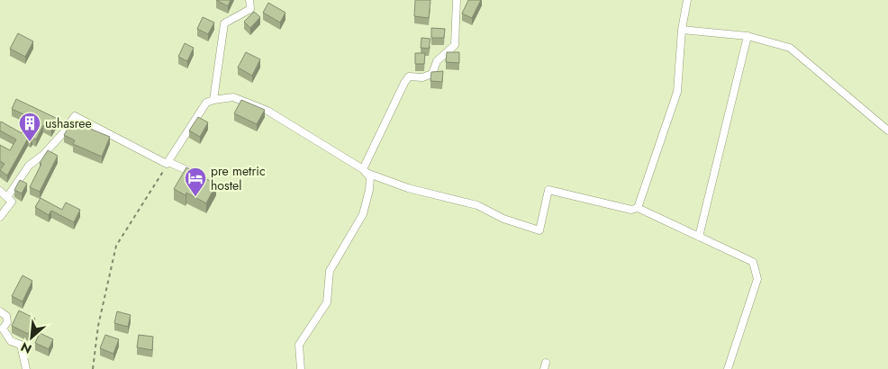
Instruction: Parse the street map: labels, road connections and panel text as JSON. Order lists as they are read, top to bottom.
{
  "places": {
    "building": ["ushasree"],
    "hotel": ["pre metric hostel"]
  },
  "north": "bottom left"
}
